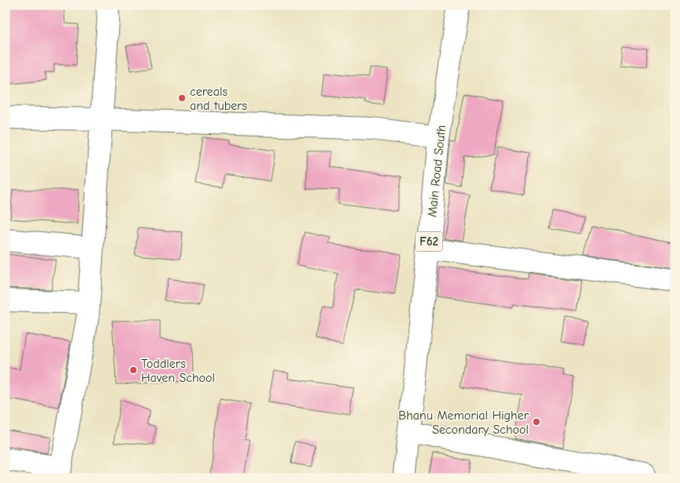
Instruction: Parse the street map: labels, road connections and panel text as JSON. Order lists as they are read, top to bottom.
{
  "streets": {
    "street": ["Main Road South", "F62"]
  },
  "places": ["cereals and tubers", "Toddlers Haven School", "Bhanu Memorial Higher Secondary School"]
}
